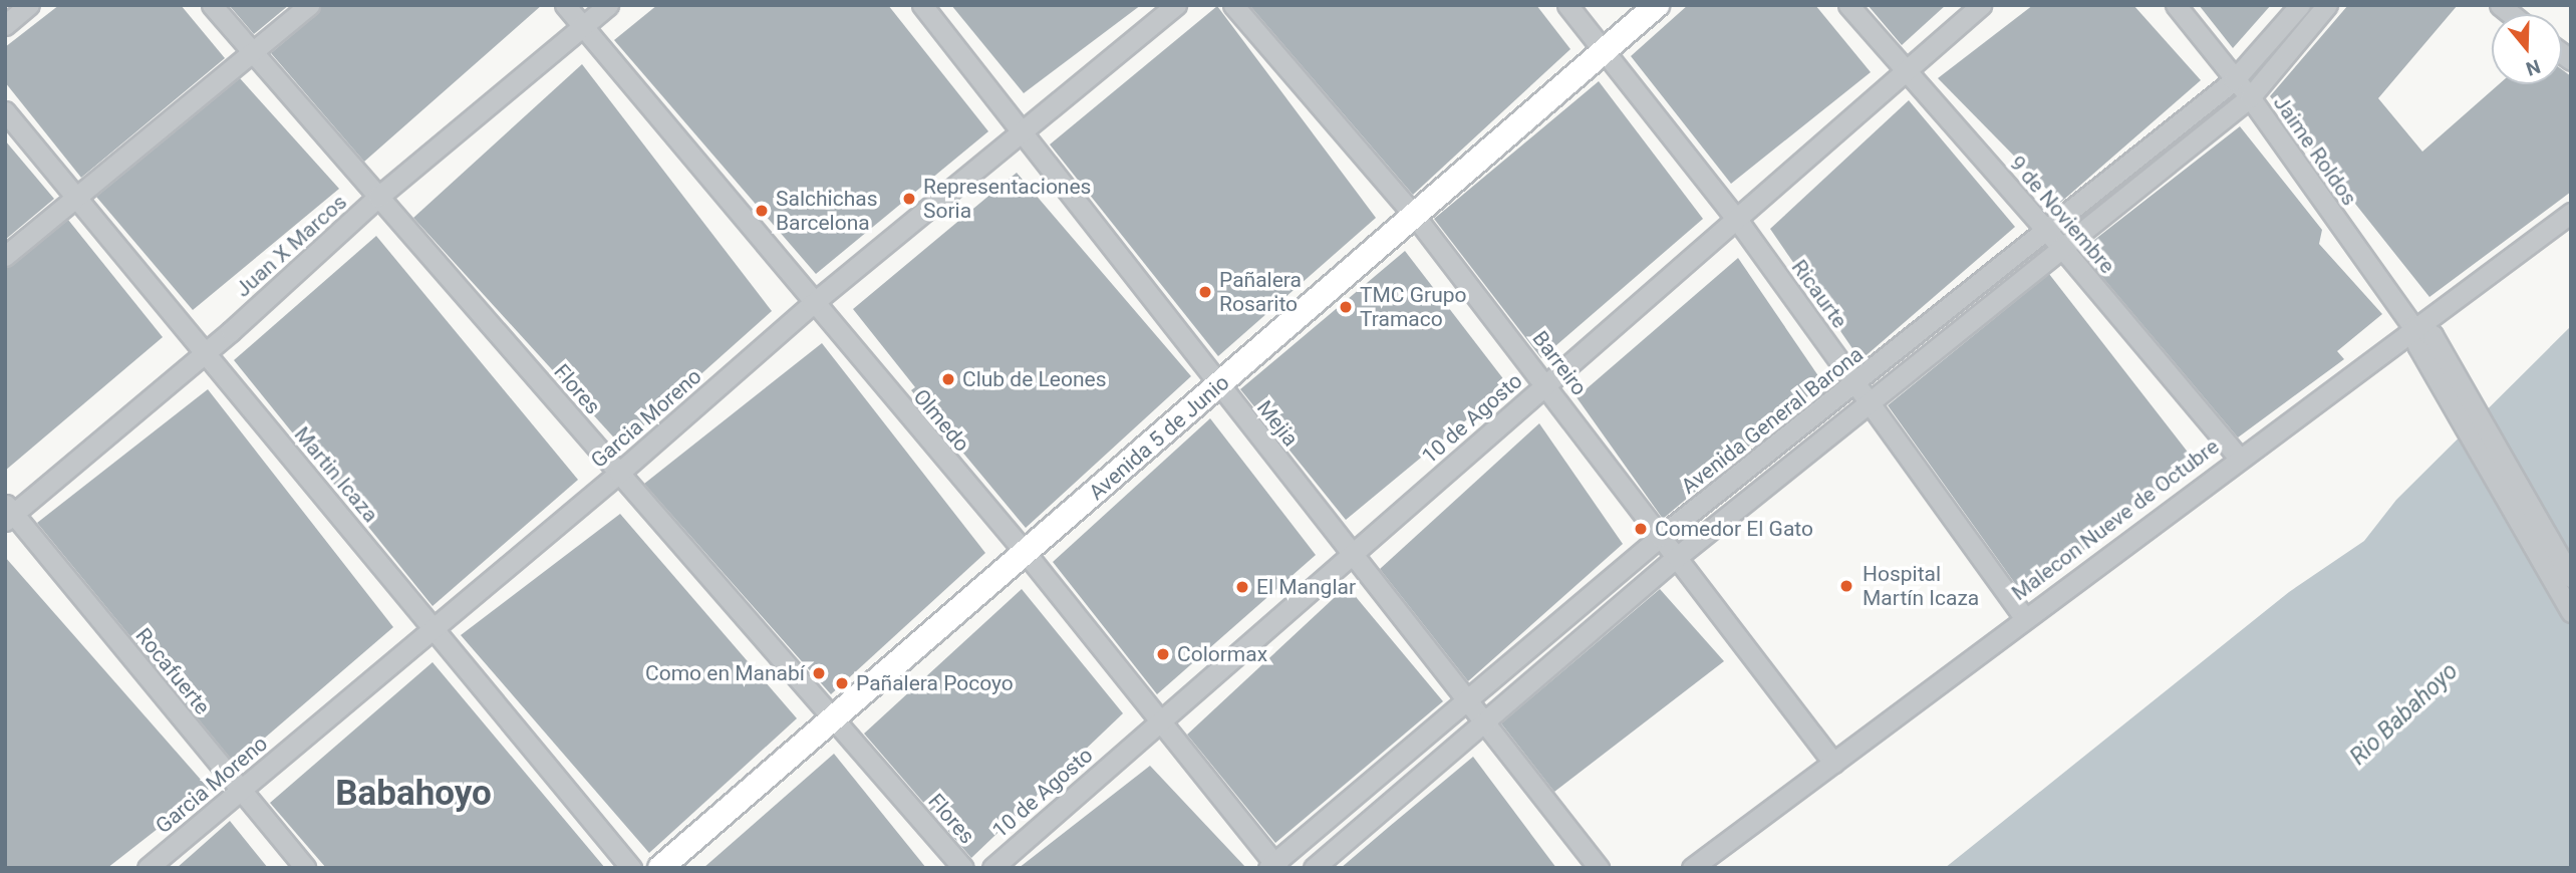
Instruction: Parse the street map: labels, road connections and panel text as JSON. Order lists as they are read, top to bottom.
{
  "streets": {
    "main road": ["Avenida 5 de Junio"],
    "street": [
      "Jaime Roldos",
      "9 de Noviembre",
      "Juan X Marcos",
      "Ricaurte",
      "Barreiro",
      "Flores",
      "Garcia Moreno",
      "10 de Agosto",
      "Olmedo",
      "Avenida General Barona",
      "Mejia",
      "Martin Icaza",
      "Malecon Nueve de Octubre",
      "Rocafuerte"
    ]
  },
  "crossings": [
    ["Jaime Roldos", "Avenida General Barona"],
    ["Jaime Roldos", "Malecon Nueve de Octubre"],
    ["9 de Noviembre", "10 de Agosto"],
    ["9 de Noviembre", "Avenida General Barona"],
    ["9 de Noviembre", "Malecon Nueve de Octubre"],
    ["Juan X Marcos", "Flores"],
    ["Juan X Marcos", "Olmedo"],
    ["Juan X Marcos", "Martin Icaza"],
    ["Juan X Marcos", "Rocafuerte"],
    ["Ricaurte", "10 de Agosto"],
    ["Ricaurte", "Avenida General Barona"],
    ["Ricaurte", "Avenida 5 de Junio"],
    ["Ricaurte", "Malecon Nueve de Octubre"],
    ["Barreiro", "10 de Agosto"],
    ["Barreiro", "Avenida General Barona"],
    ["Barreiro", "Avenida 5 de Junio"],
    ["Barreiro", "Malecon Nueve de Octubre"],
    ["Flores", "Garcia Moreno"],
    ["Flores", "Avenida 5 de Junio"],
    ["Garcia Moreno", "Olmedo"],
    ["Garcia Moreno", "Mejia"],
    ["Garcia Moreno", "Martin Icaza"],
    ["Garcia Moreno", "Rocafuerte"],
    ["10 de Agosto", "Olmedo"],
    ["10 de Agosto", "Mejia"],
    ["Olmedo", "Avenida General Barona"],
    ["Olmedo", "Avenida 5 de Junio"],
    ["Avenida General Barona", "Mejia"],
    ["Mejia", "Avenida 5 de Junio"]
  ],
  "districts": ["Babahoyo"],
  "water": ["Rio Babahoyo"],
  "places": [
    "Representaciones Soria",
    "Salchichas Barcelona",
    "Pañalera Rosarito",
    "TMC Grupo Tramaco",
    "Club de Leones",
    "Comedor El Gato",
    "Hospital Martín Icaza",
    "El Manglar",
    "Colormax",
    "Como en Manabí",
    "Pañalera Pocoyo"
  ],
  "north": "bottom"
}
